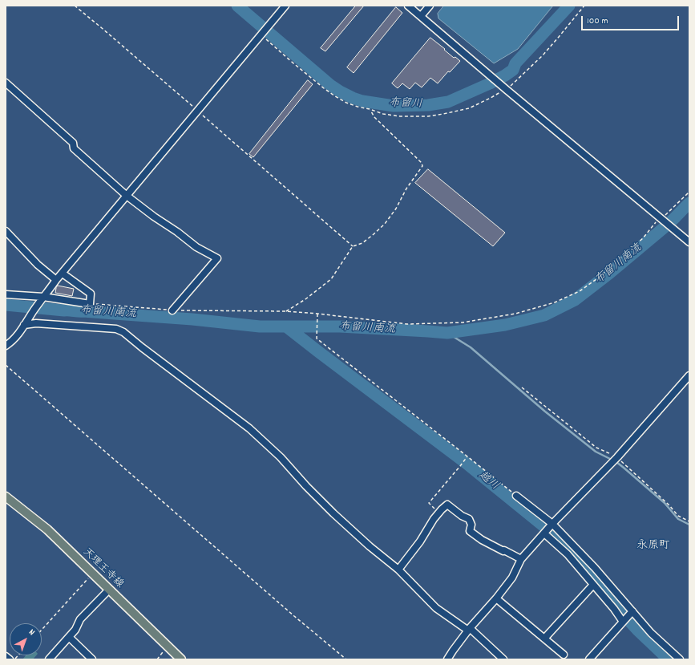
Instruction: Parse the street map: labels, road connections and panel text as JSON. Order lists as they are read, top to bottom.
{
  "streets": {
    "main road": ["天理王寺線"]
  },
  "districts": ["永原町"],
  "water": ["布留川", "布留川南流", "越川"],
  "scale_bar": "100 m",
  "north": "top right"
}
